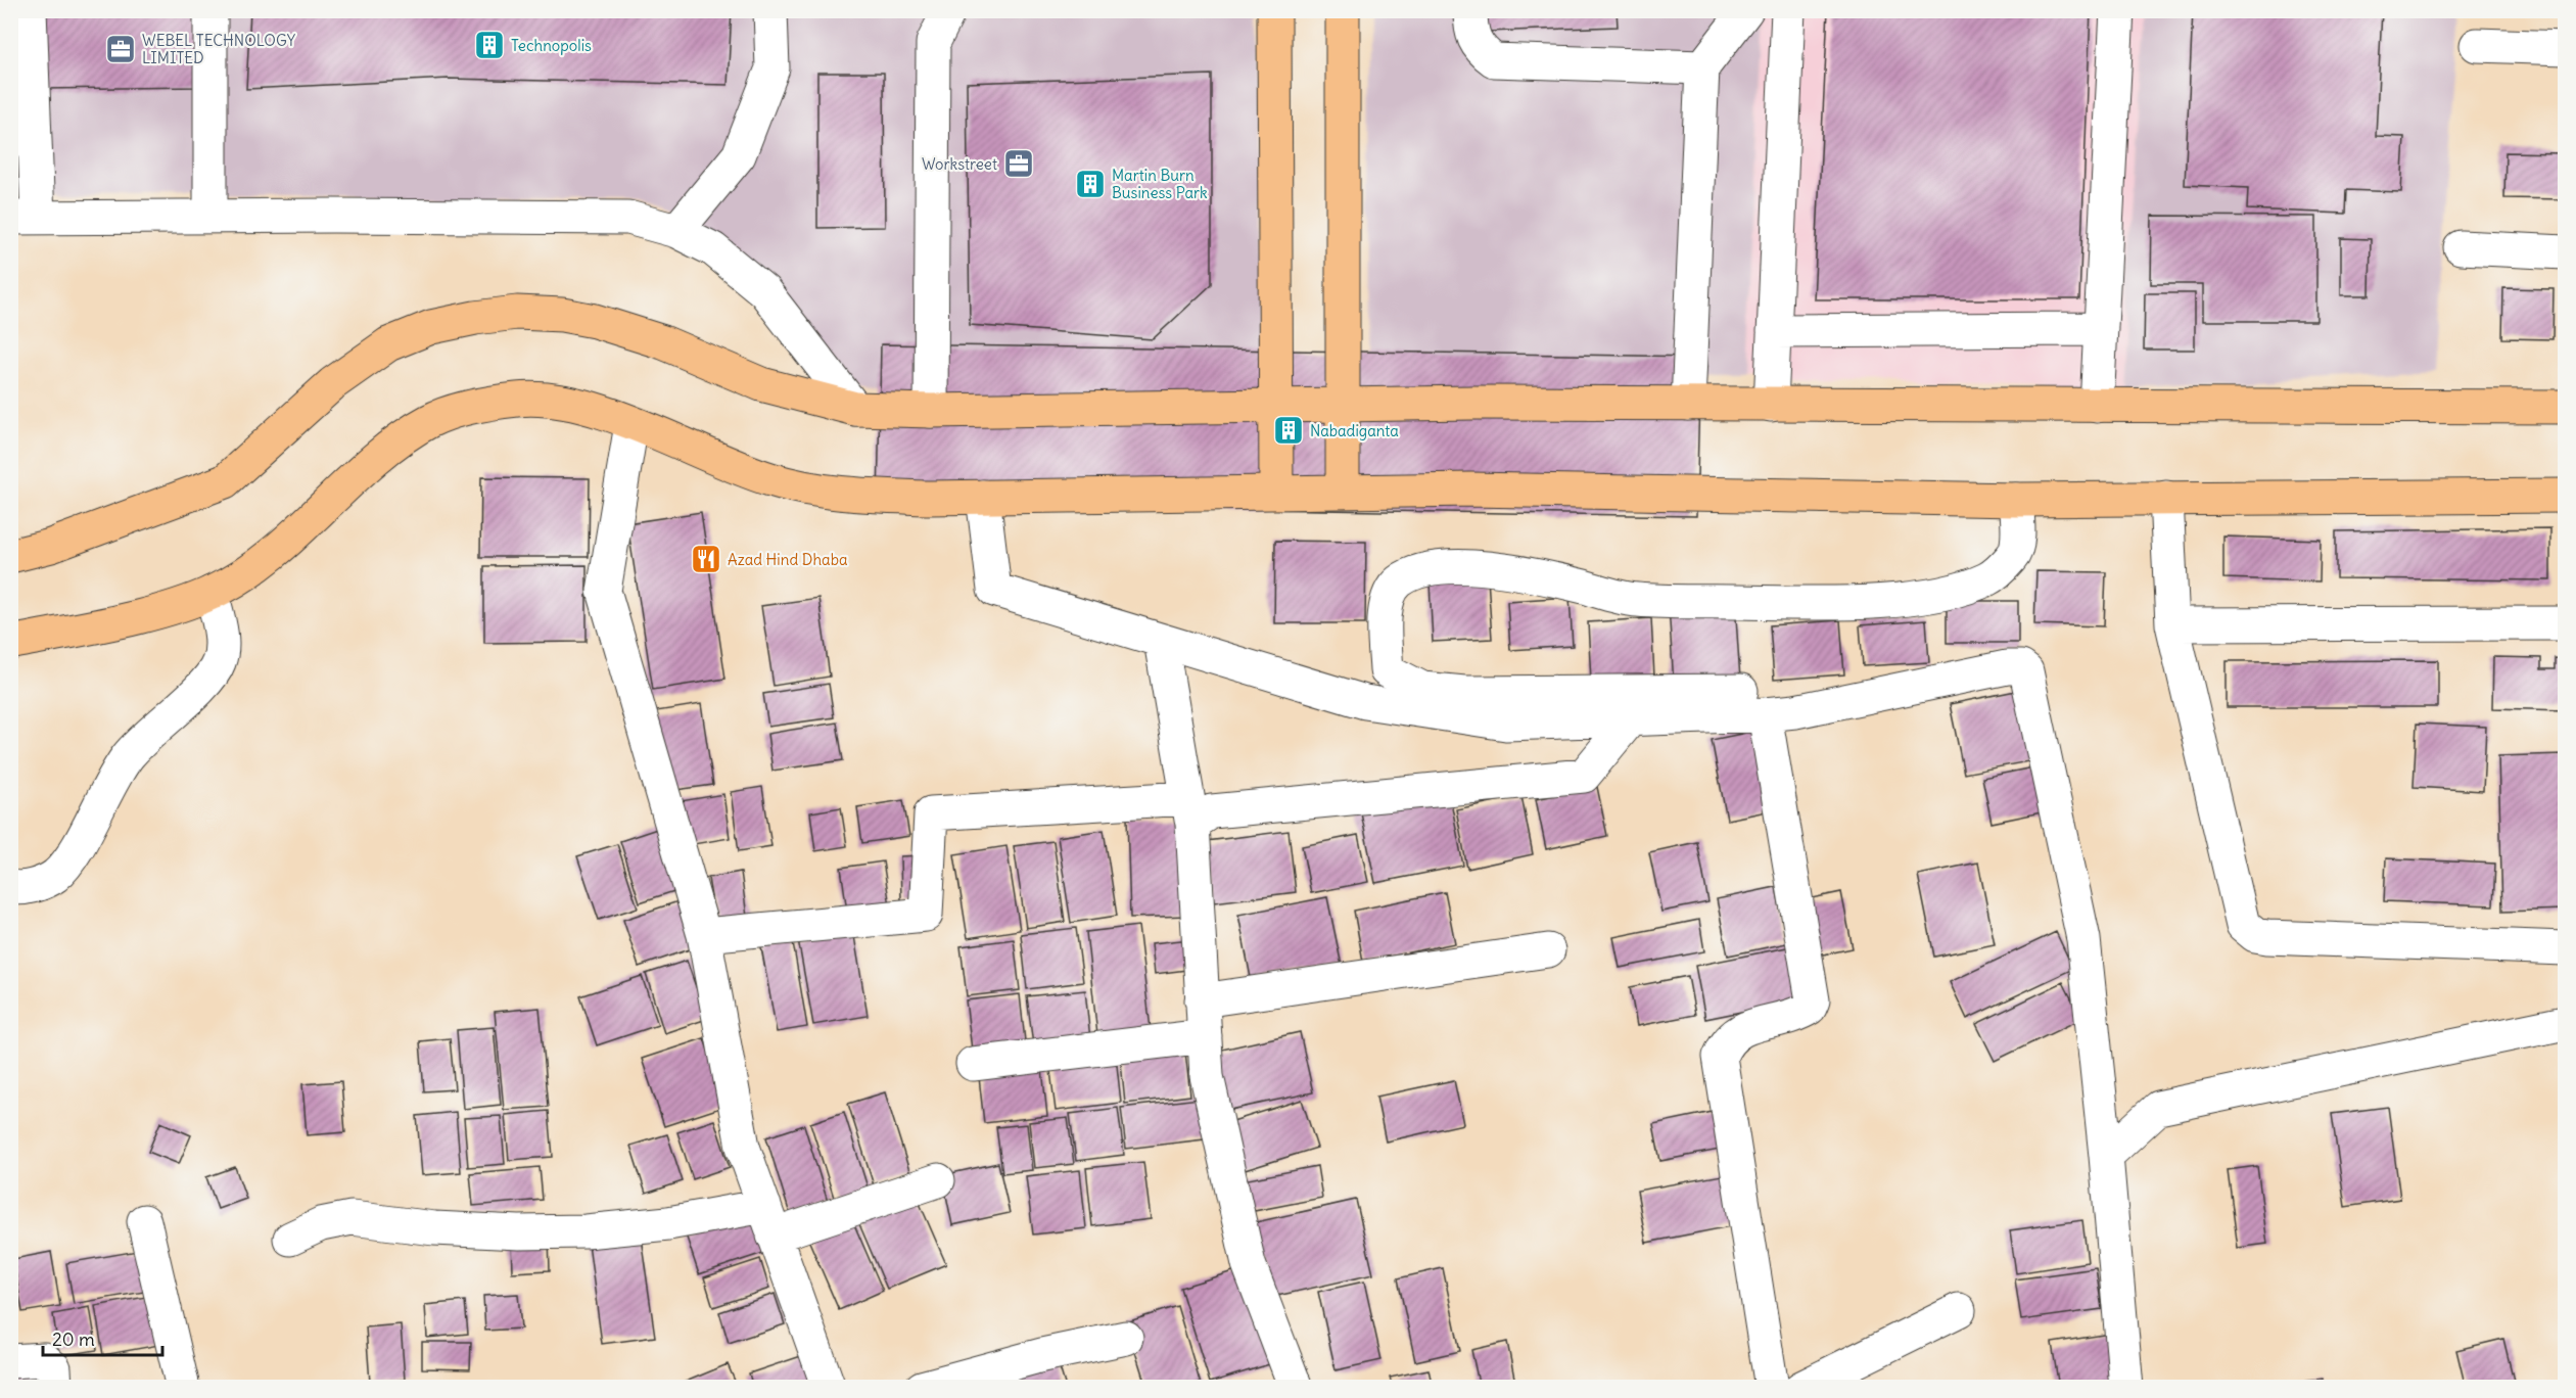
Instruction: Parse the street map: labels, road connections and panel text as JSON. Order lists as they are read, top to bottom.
{
  "places": {
    "building": ["Technopolis", "Martin Burn Business Park", "Nabadiganta"],
    "office": ["WEBEL TECHNOLOGY LIMITED", "Workstreet"],
    "restaurant": ["Azad Hind Dhaba"]
  },
  "scale_bar": "20 m"
}
